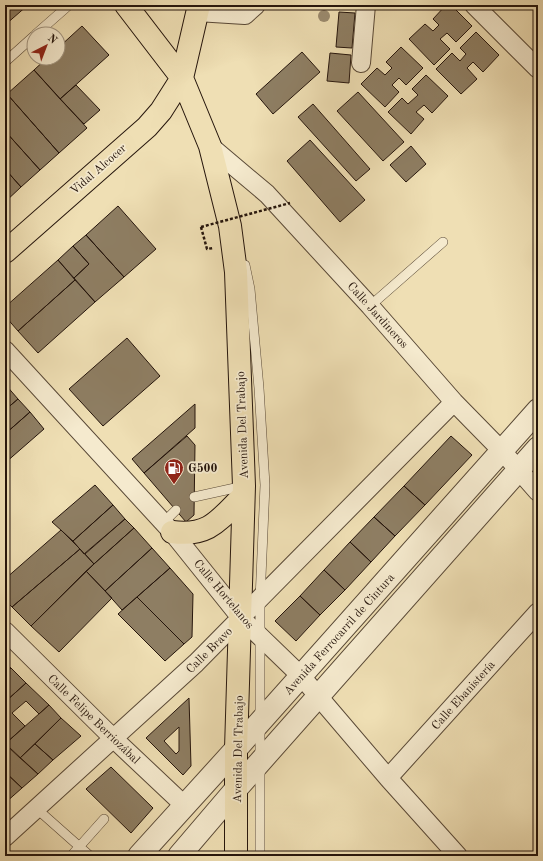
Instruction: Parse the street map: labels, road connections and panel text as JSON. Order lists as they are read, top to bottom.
{
  "streets": {
    "main road": ["Vidal Alcocer", "Avenida Del Trabajo"],
    "street": [
      "Calle Jardineros",
      "Calle Hortelanos",
      "Avenida Ferrocarril de Cintura",
      "Calle Bravo",
      "Calle Ebanistería",
      "Calle Felipe Berriozábal"
    ]
  },
  "crossings": [
    ["Vidal Alcocer", "Avenida Del Trabajo"],
    ["Calle Jardineros", "Avenida Del Trabajo"],
    ["Calle Jardineros", "Avenida Ferrocarril de Cintura"],
    ["Calle Jardineros", "Calle Bravo"],
    ["Avenida Del Trabajo", "Calle Hortelanos"],
    ["Avenida Del Trabajo", "Avenida Ferrocarril de Cintura"],
    ["Avenida Del Trabajo", "Calle Bravo"],
    ["Calle Hortelanos", "Avenida Ferrocarril de Cintura"],
    ["Calle Hortelanos", "Calle Bravo"],
    ["Calle Hortelanos", "Calle Ebanistería"],
    ["Avenida Ferrocarril de Cintura", "Calle Felipe Berriozábal"],
    ["Calle Bravo", "Calle Felipe Berriozábal"]
  ],
  "places": {
    "fuel station": ["G500"]
  },
  "north": "top right"
}
